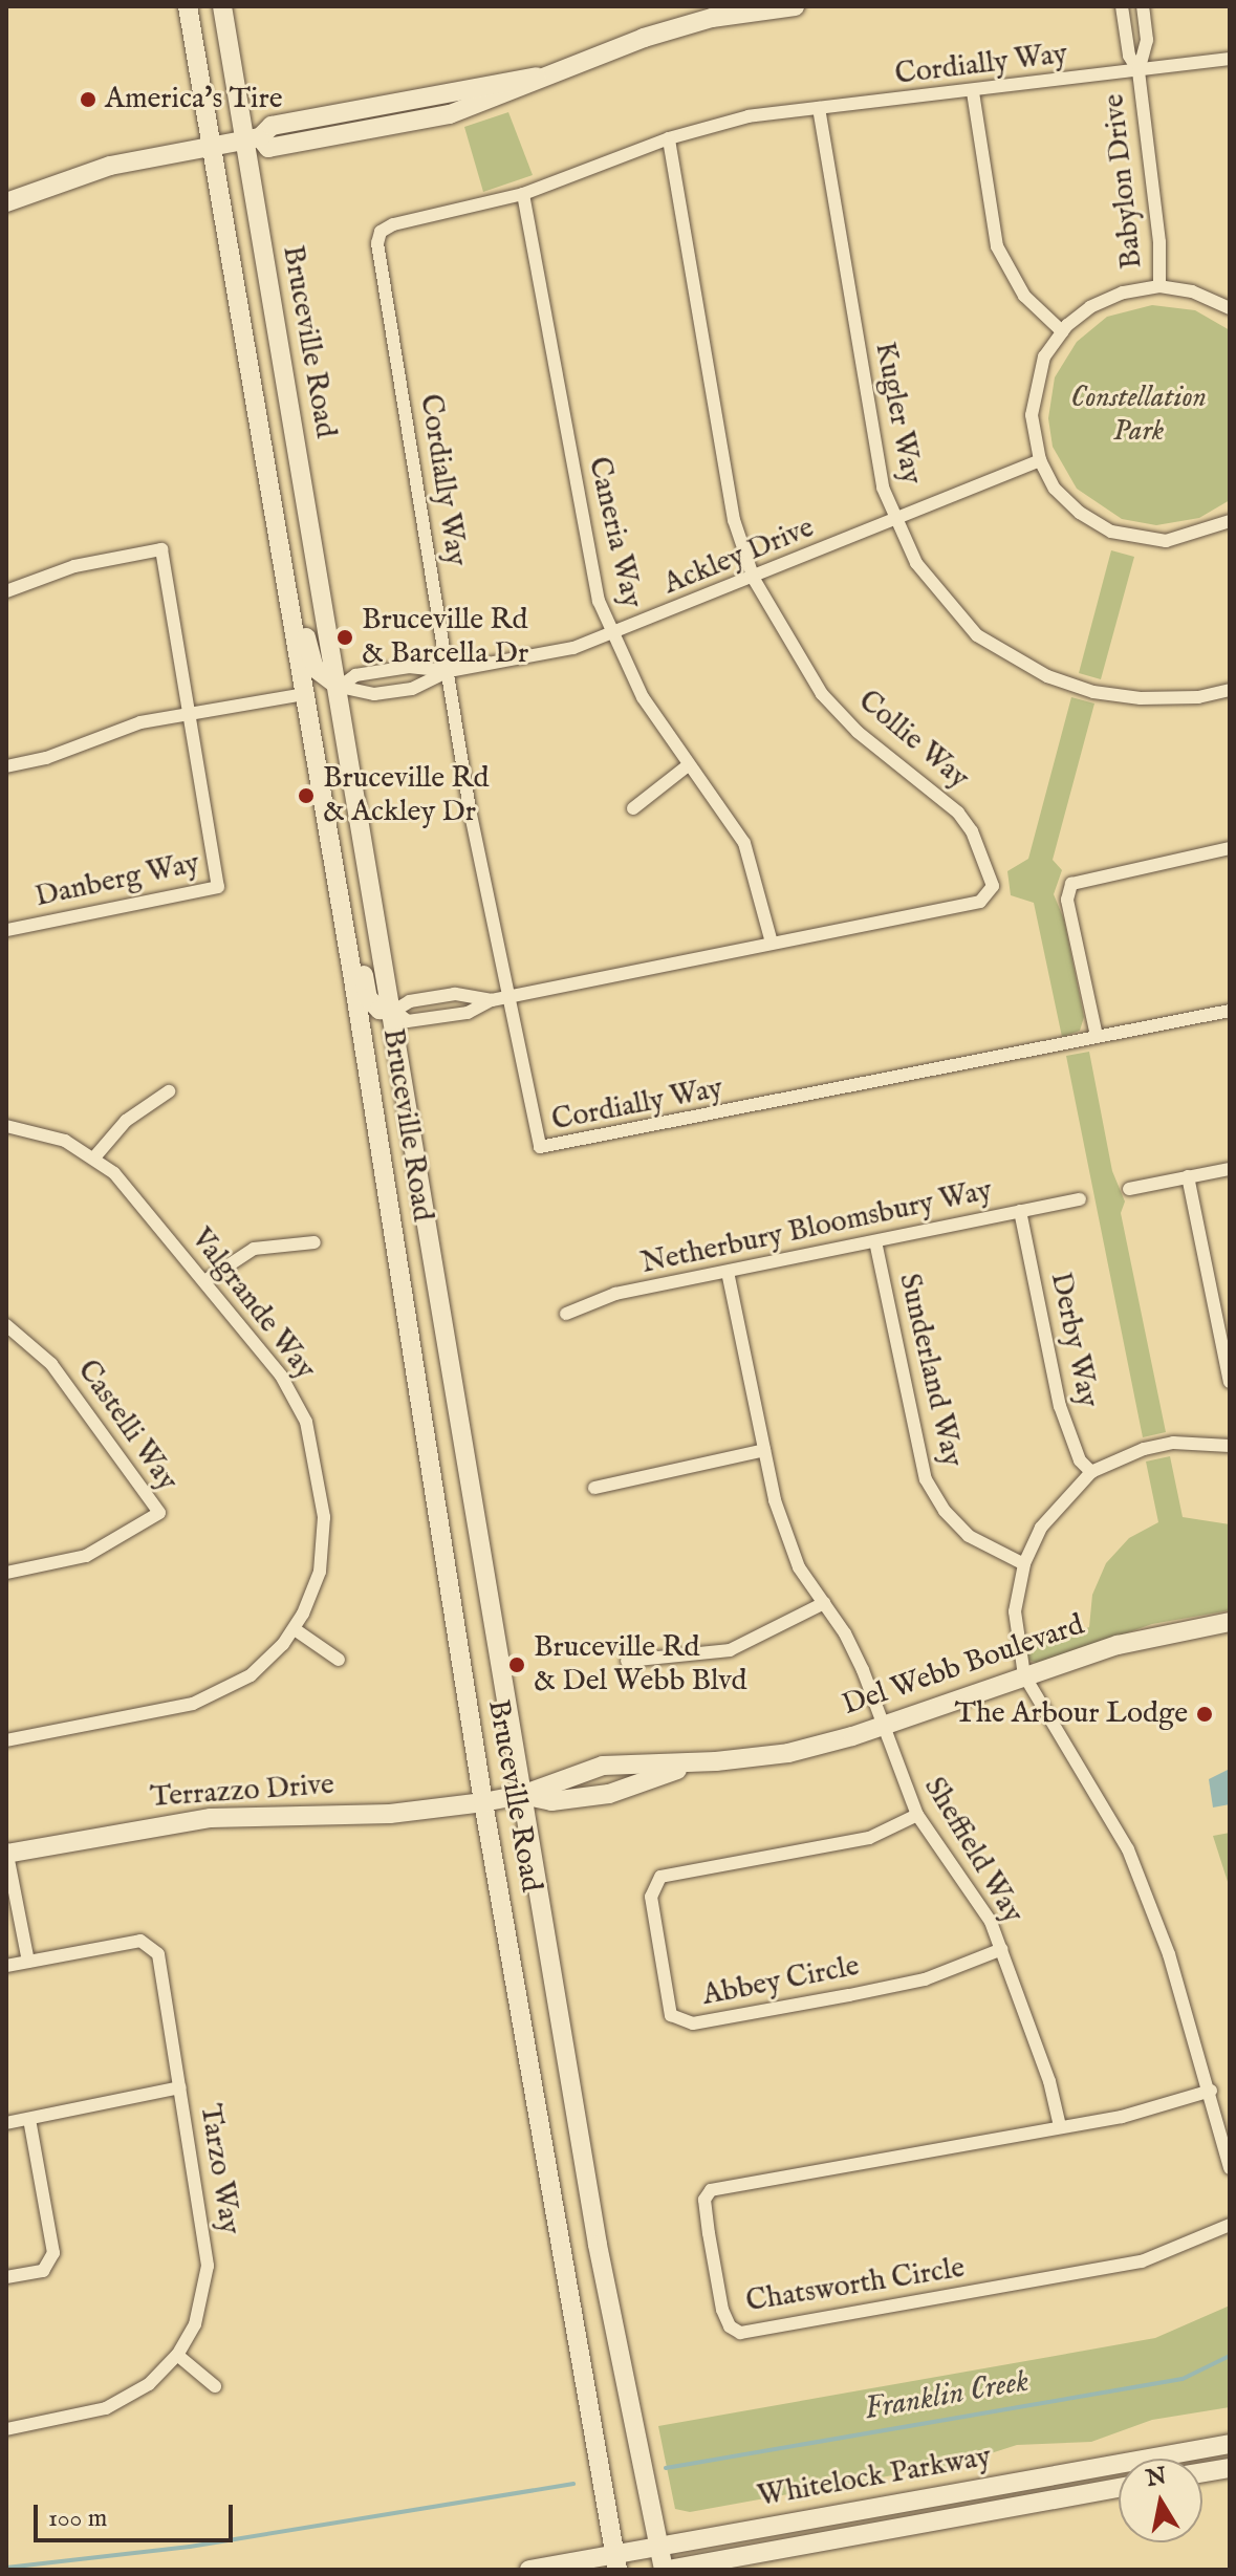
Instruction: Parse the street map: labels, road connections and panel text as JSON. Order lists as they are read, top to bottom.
{
  "streets": {
    "main road": [
      "Bruceville Road",
      "Del Webb Boulevard",
      "Terrazzo Drive",
      "Whitelock Parkway"
    ],
    "street": [
      "Cordially Way",
      "Babylon Drive",
      "Kugler Way",
      "Caneria Way",
      "Ackley Drive",
      "Collie Way",
      "Danberg Way",
      "Netherbury Bloomsbury Way",
      "Valgrande Way",
      "Derby Way",
      "Sunderland Way",
      "Castelli Way",
      "Sheffield Way",
      "Abbey Circle",
      "Tarzo Way",
      "Chatsworth Circle"
    ]
  },
  "crossings": [
    ["Cordially Way", "Babylon Drive"],
    ["Cordially Way", "Kugler Way"],
    ["Cordially Way", "Caneria Way"],
    ["Cordially Way", "Ackley Drive"],
    ["Cordially Way", "Collie Way"],
    ["Bruceville Road", "Ackley Drive"],
    ["Bruceville Road", "Collie Way"],
    ["Bruceville Road", "Del Webb Boulevard"],
    ["Bruceville Road", "Terrazzo Drive"],
    ["Bruceville Road", "Whitelock Parkway"],
    ["Kugler Way", "Ackley Drive"],
    ["Caneria Way", "Ackley Drive"],
    ["Caneria Way", "Collie Way"],
    ["Ackley Drive", "Collie Way"],
    ["Netherbury Bloomsbury Way", "Derby Way"],
    ["Netherbury Bloomsbury Way", "Sunderland Way"],
    ["Netherbury Bloomsbury Way", "Sheffield Way"],
    ["Del Webb Boulevard", "Terrazzo Drive"],
    ["Del Webb Boulevard", "Sheffield Way"],
    ["Sheffield Way", "Abbey Circle"],
    ["Sheffield Way", "Chatsworth Circle"]
  ],
  "water": ["Franklin Creek"],
  "parks": ["Constellation Park"],
  "places": [
    "America's Tire",
    "Bruceville Rd & Barcella Dr",
    "Bruceville Rd & Ackley Dr",
    "Bruceville Rd & Del Webb Blvd",
    "The Arbour Lodge"
  ],
  "scale_bar": "100 m",
  "north": "top"
}
